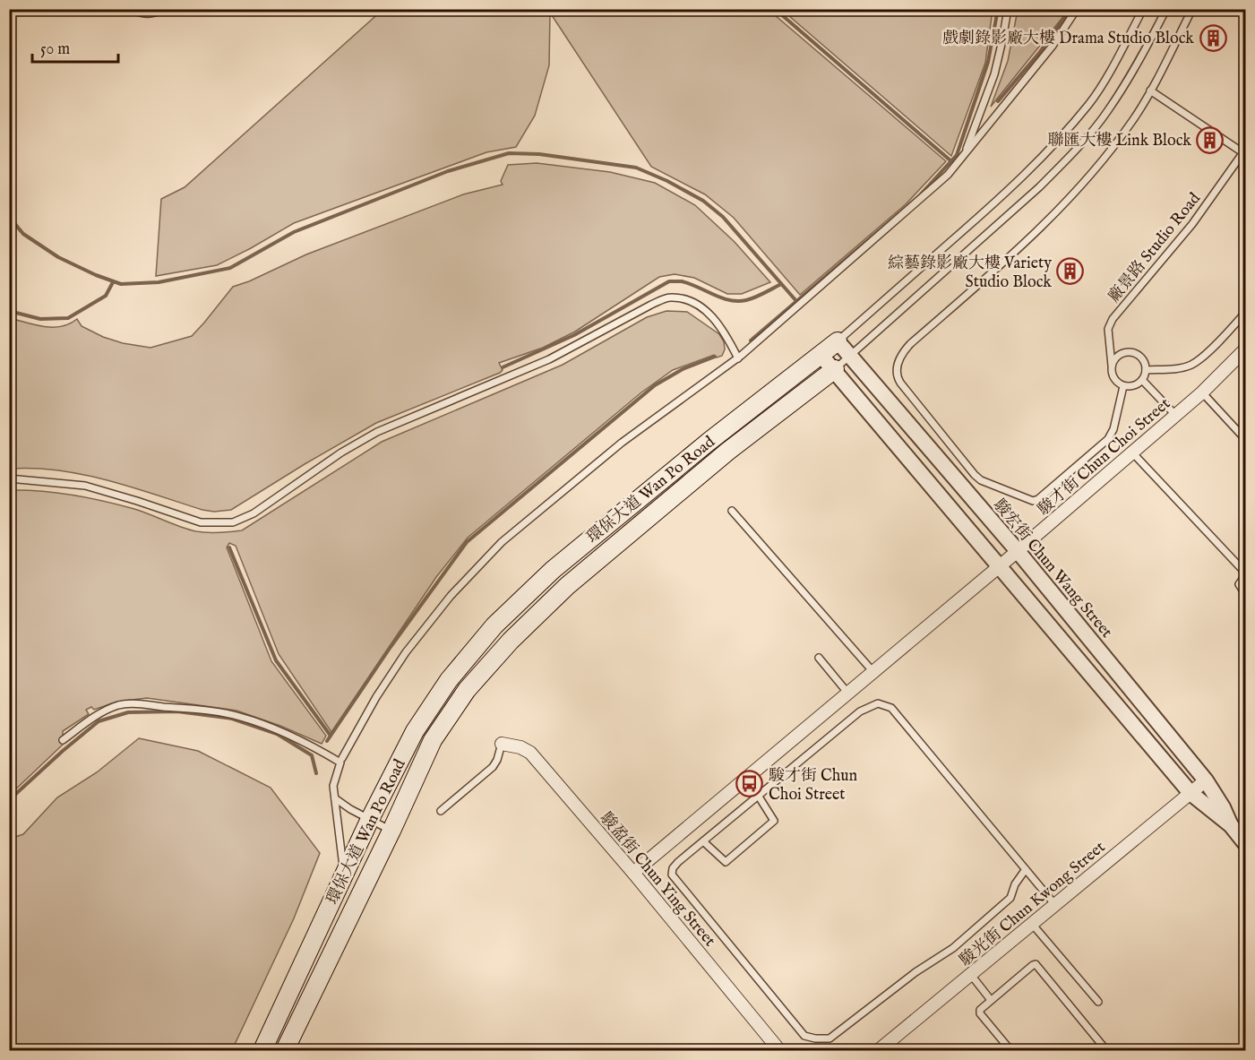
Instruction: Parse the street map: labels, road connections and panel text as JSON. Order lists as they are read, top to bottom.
{
  "streets": {
    "main road": ["環保大道 Wan Po Road"],
    "street": [
      "駿才街 Chun Choi Street",
      "駿宏街 Chun Wang Street",
      "駿盈街 Chun Ying Street",
      "駿光街 Chun Kwong Street"
    ],
    "lane": ["廠景路 Studio Road"]
  },
  "crossings": [
    ["駿才街 Chun Choi Street", "駿宏街 Chun Wang Street"],
    ["駿才街 Chun Choi Street", "駿盈街 Chun Ying Street"],
    ["環保大道 Wan Po Road", "駿宏街 Chun Wang Street"],
    ["駿宏街 Chun Wang Street", "駿光街 Chun Kwong Street"]
  ],
  "places": {
    "building": ["戲劇錄影廠大樓 Drama Studio Block", "聯匯大樓 Link Block", "綜藝錄影廠大樓 Variety Studio Block"],
    "bus stop": ["駿才街 Chun Choi Street"]
  },
  "scale_bar": "50 m"
}
